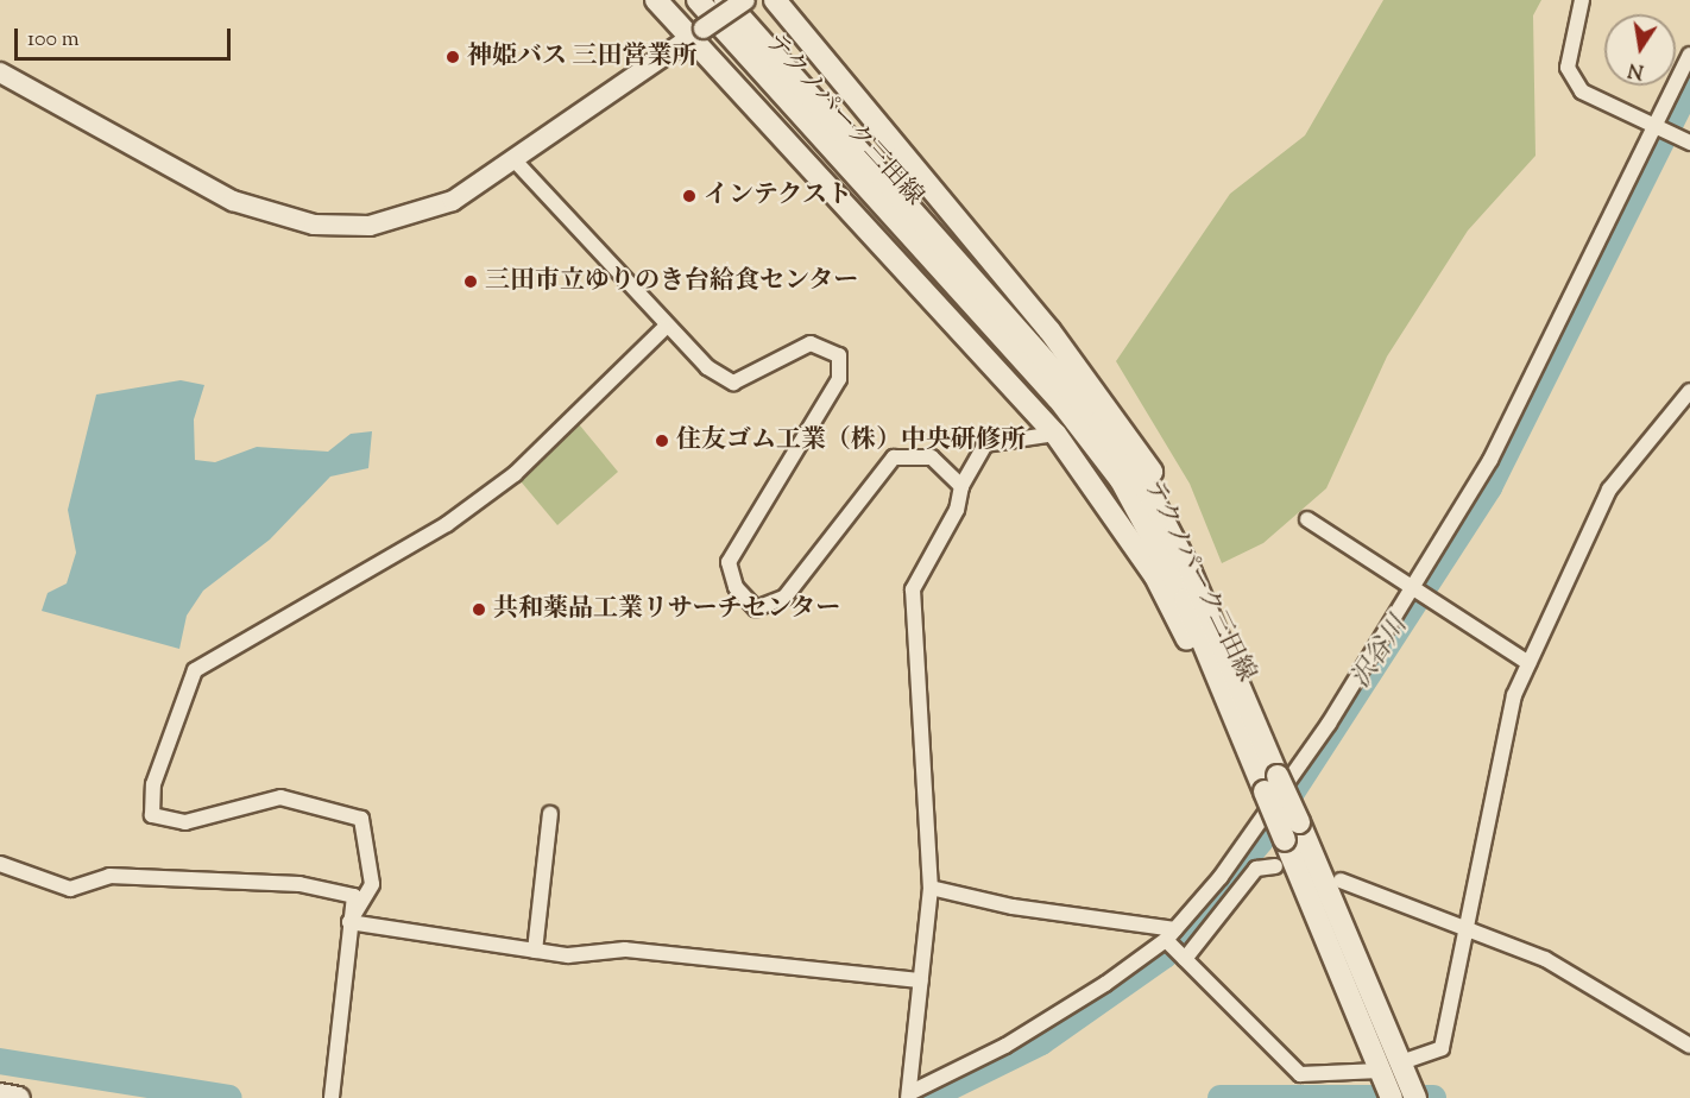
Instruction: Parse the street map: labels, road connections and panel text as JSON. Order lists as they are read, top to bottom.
{
  "streets": {
    "main road": ["テクノパーク三田線"]
  },
  "water": ["沢谷川"],
  "places": [
    "神姫バス 三田営業所",
    "インテクスト",
    "三田市立ゆりのき台給食センター",
    "住友ゴム工業（株）中央研修所",
    "共和薬品工業リサーチセンター"
  ],
  "scale_bar": "100 m",
  "north": "bottom"
}
